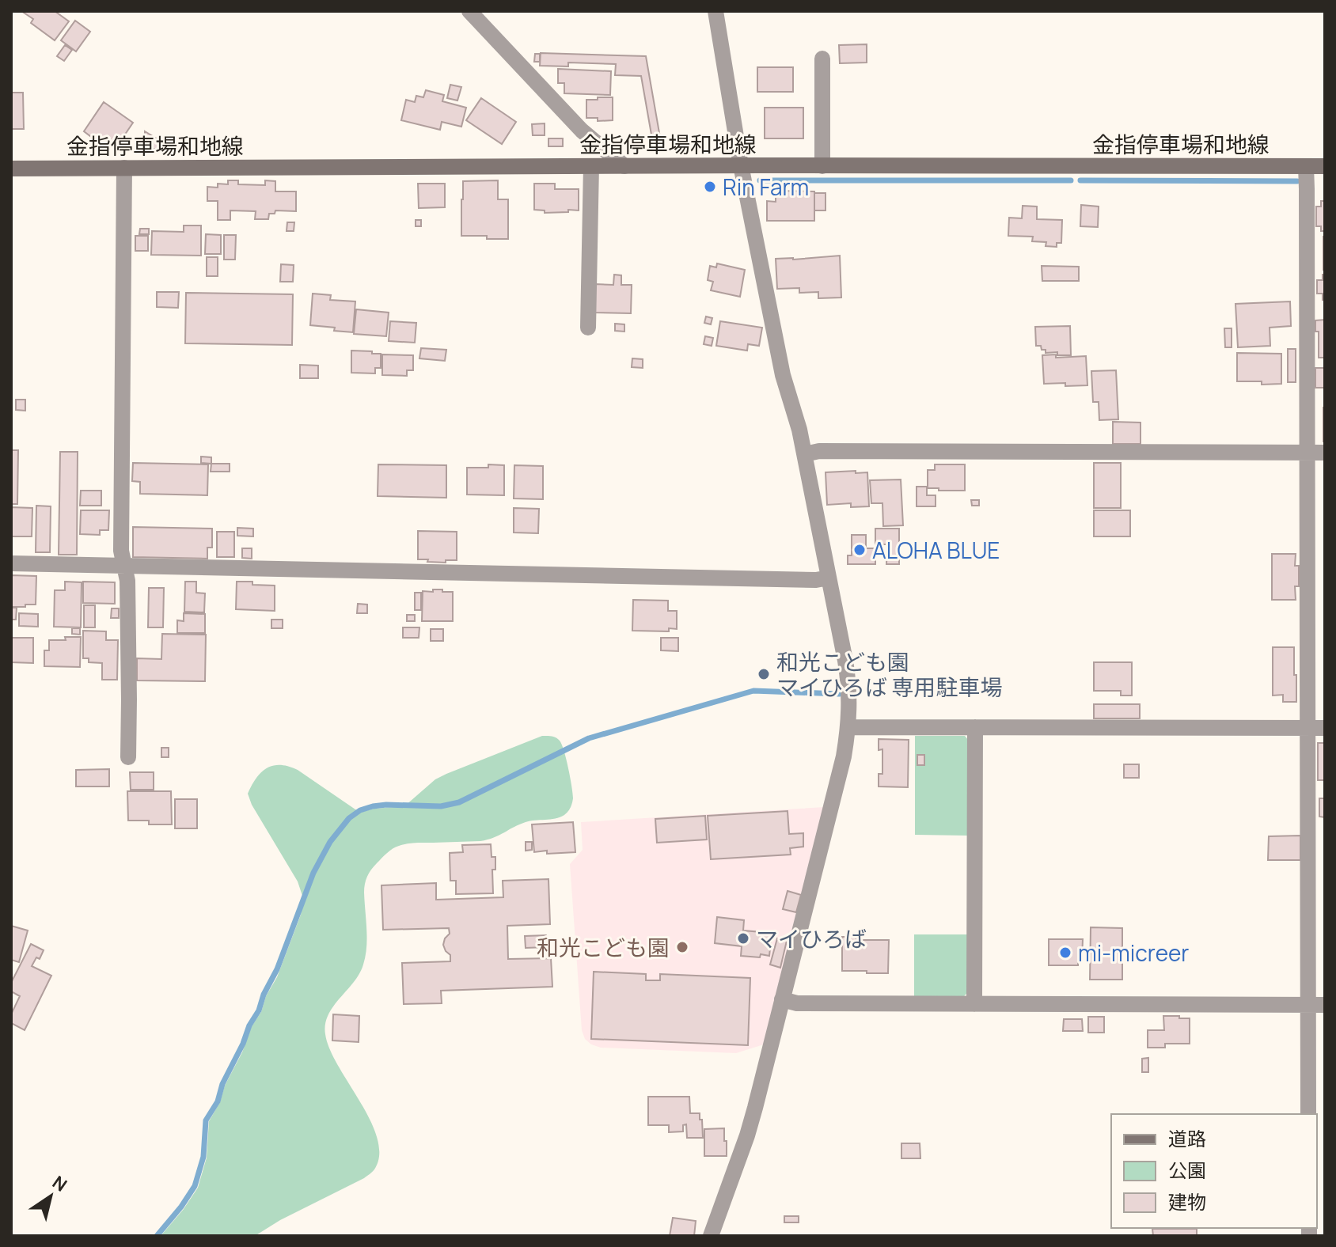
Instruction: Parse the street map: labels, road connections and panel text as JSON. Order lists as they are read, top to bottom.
{
  "streets": {
    "main road": ["金指停車場和地線"]
  },
  "places": [
    "Rin Farm",
    "ALOHA BLUE",
    "和光こども園 マイひろば 専用駐車場",
    "マイひろば",
    "和光こども園",
    "mi-micreer"
  ],
  "legend": ["道路", "公園", "建物"],
  "north": "top right"
}
